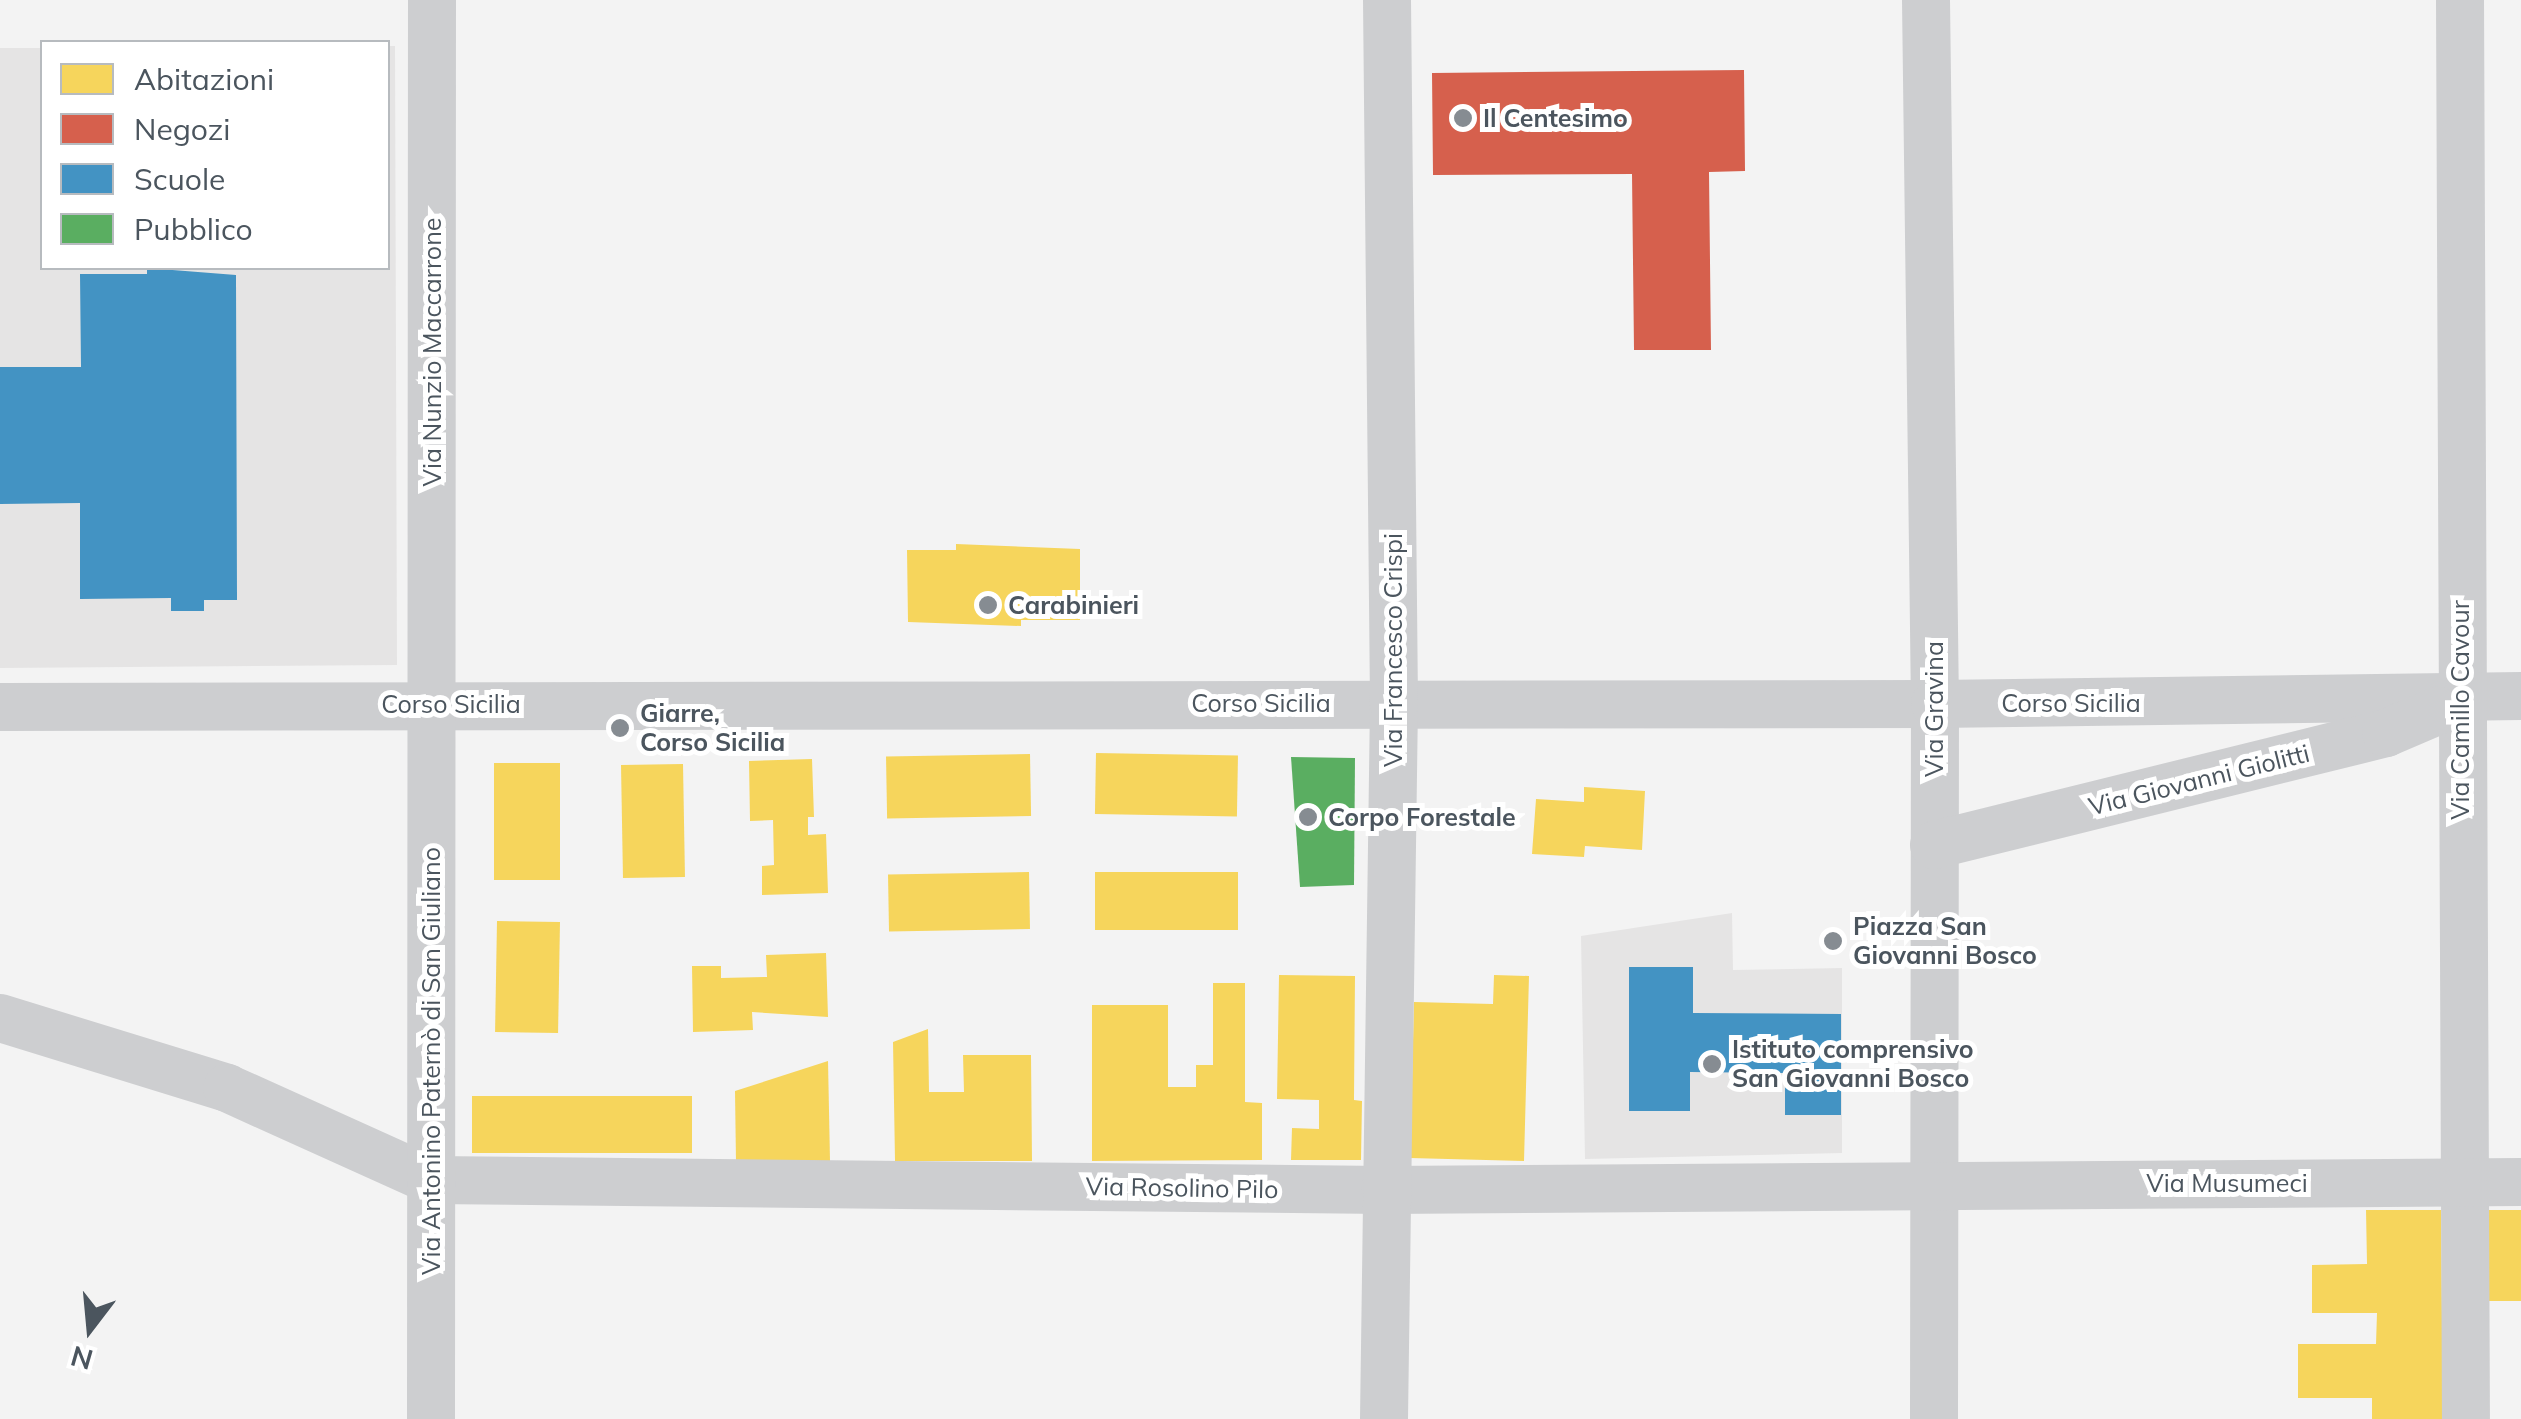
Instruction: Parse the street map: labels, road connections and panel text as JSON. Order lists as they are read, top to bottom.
{
  "streets": {
    "street": [
      "Via Nunzio Maccarrone",
      "Via Francesco Crispi",
      "Corso Sicilia",
      "Via Gravina",
      "Via Camillo Cavour",
      "Via Giovanni Giolitti",
      "Via Antonino Paternò di San Giuliano",
      "Via Musumeci",
      "Via Rosolino Pilo"
    ]
  },
  "crossings": [
    ["Via Nunzio Maccarrone", "Corso Sicilia"],
    ["Via Nunzio Maccarrone", "Via Antonino Paternò di San Giuliano"],
    ["Via Francesco Crispi", "Corso Sicilia"],
    ["Via Francesco Crispi", "Via Rosolino Pilo"],
    ["Corso Sicilia", "Via Gravina"],
    ["Corso Sicilia", "Via Camillo Cavour"],
    ["Corso Sicilia", "Via Giovanni Giolitti"],
    ["Corso Sicilia", "Via Antonino Paternò di San Giuliano"],
    ["Via Gravina", "Via Giovanni Giolitti"],
    ["Via Gravina", "Via Musumeci"],
    ["Via Gravina", "Via Rosolino Pilo"],
    ["Via Camillo Cavour", "Via Giovanni Giolitti"],
    ["Via Camillo Cavour", "Via Musumeci"],
    ["Via Antonino Paternò di San Giuliano", "Via Rosolino Pilo"],
    ["Via Musumeci", "Via Rosolino Pilo"]
  ],
  "places": [
    "Il Centesimo",
    "Carabinieri",
    "Giarre, Corso Sicilia",
    "Corpo Forestale",
    "Piazza San Giovanni Bosco",
    "Istituto comprensivo San Giovanni Bosco"
  ],
  "legend": [
    "Abitazioni",
    "Negozi",
    "Scuole",
    "Pubblico"
  ],
  "north": "bottom"
}
